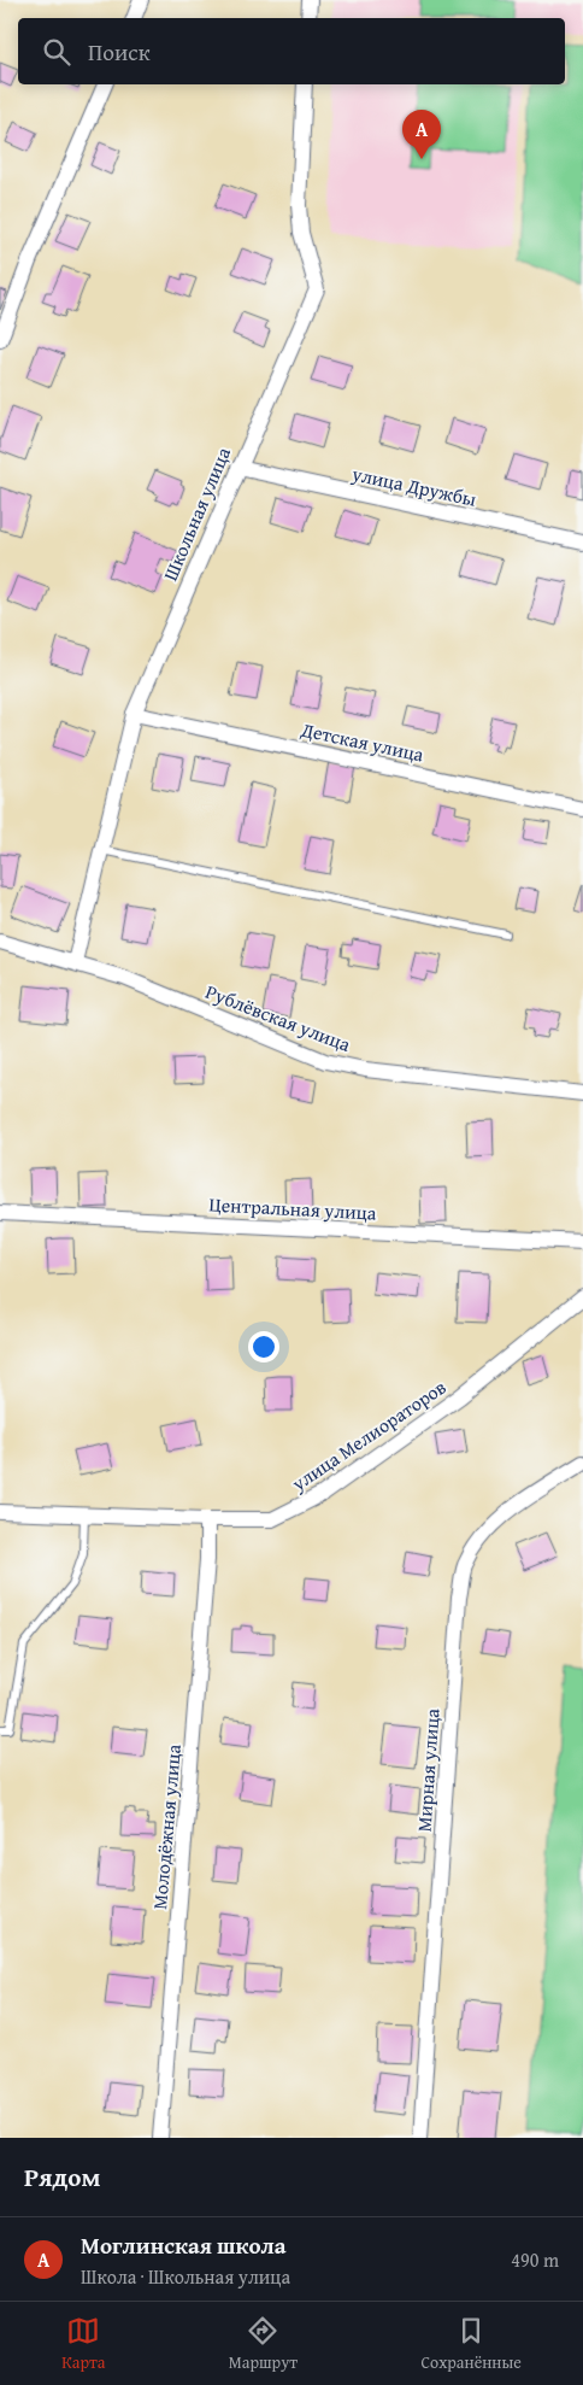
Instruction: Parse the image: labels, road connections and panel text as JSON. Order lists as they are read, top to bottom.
{
  "streets": {
    "street": [
      "улица Дружбы",
      "Школьная улица",
      "Детская улица",
      "Рублёвская улица",
      "Центральная улица",
      "улица Мелиораторов",
      "Мирная улица",
      "Молодёжная улица"
    ]
  },
  "crossings": [
    ["улица Дружбы", "Школьная улица"],
    ["Школьная улица", "Детская улица"],
    ["Школьная улица", "Рублёвская улица"],
    ["улица Мелиораторов", "Молодёжная улица"]
  ],
  "page": {
    "search": "Поиск",
    "pins": "A",
    "heading": "Рядом",
    "list": [
      {
        "mark": "A",
        "name": "Моглинская школа",
        "note": "Школа · Школьная улица",
        "value": "490 m"
      }
    ],
    "nav": ["Карта", "Маршрут", "Сохранённые"]
  }
}
